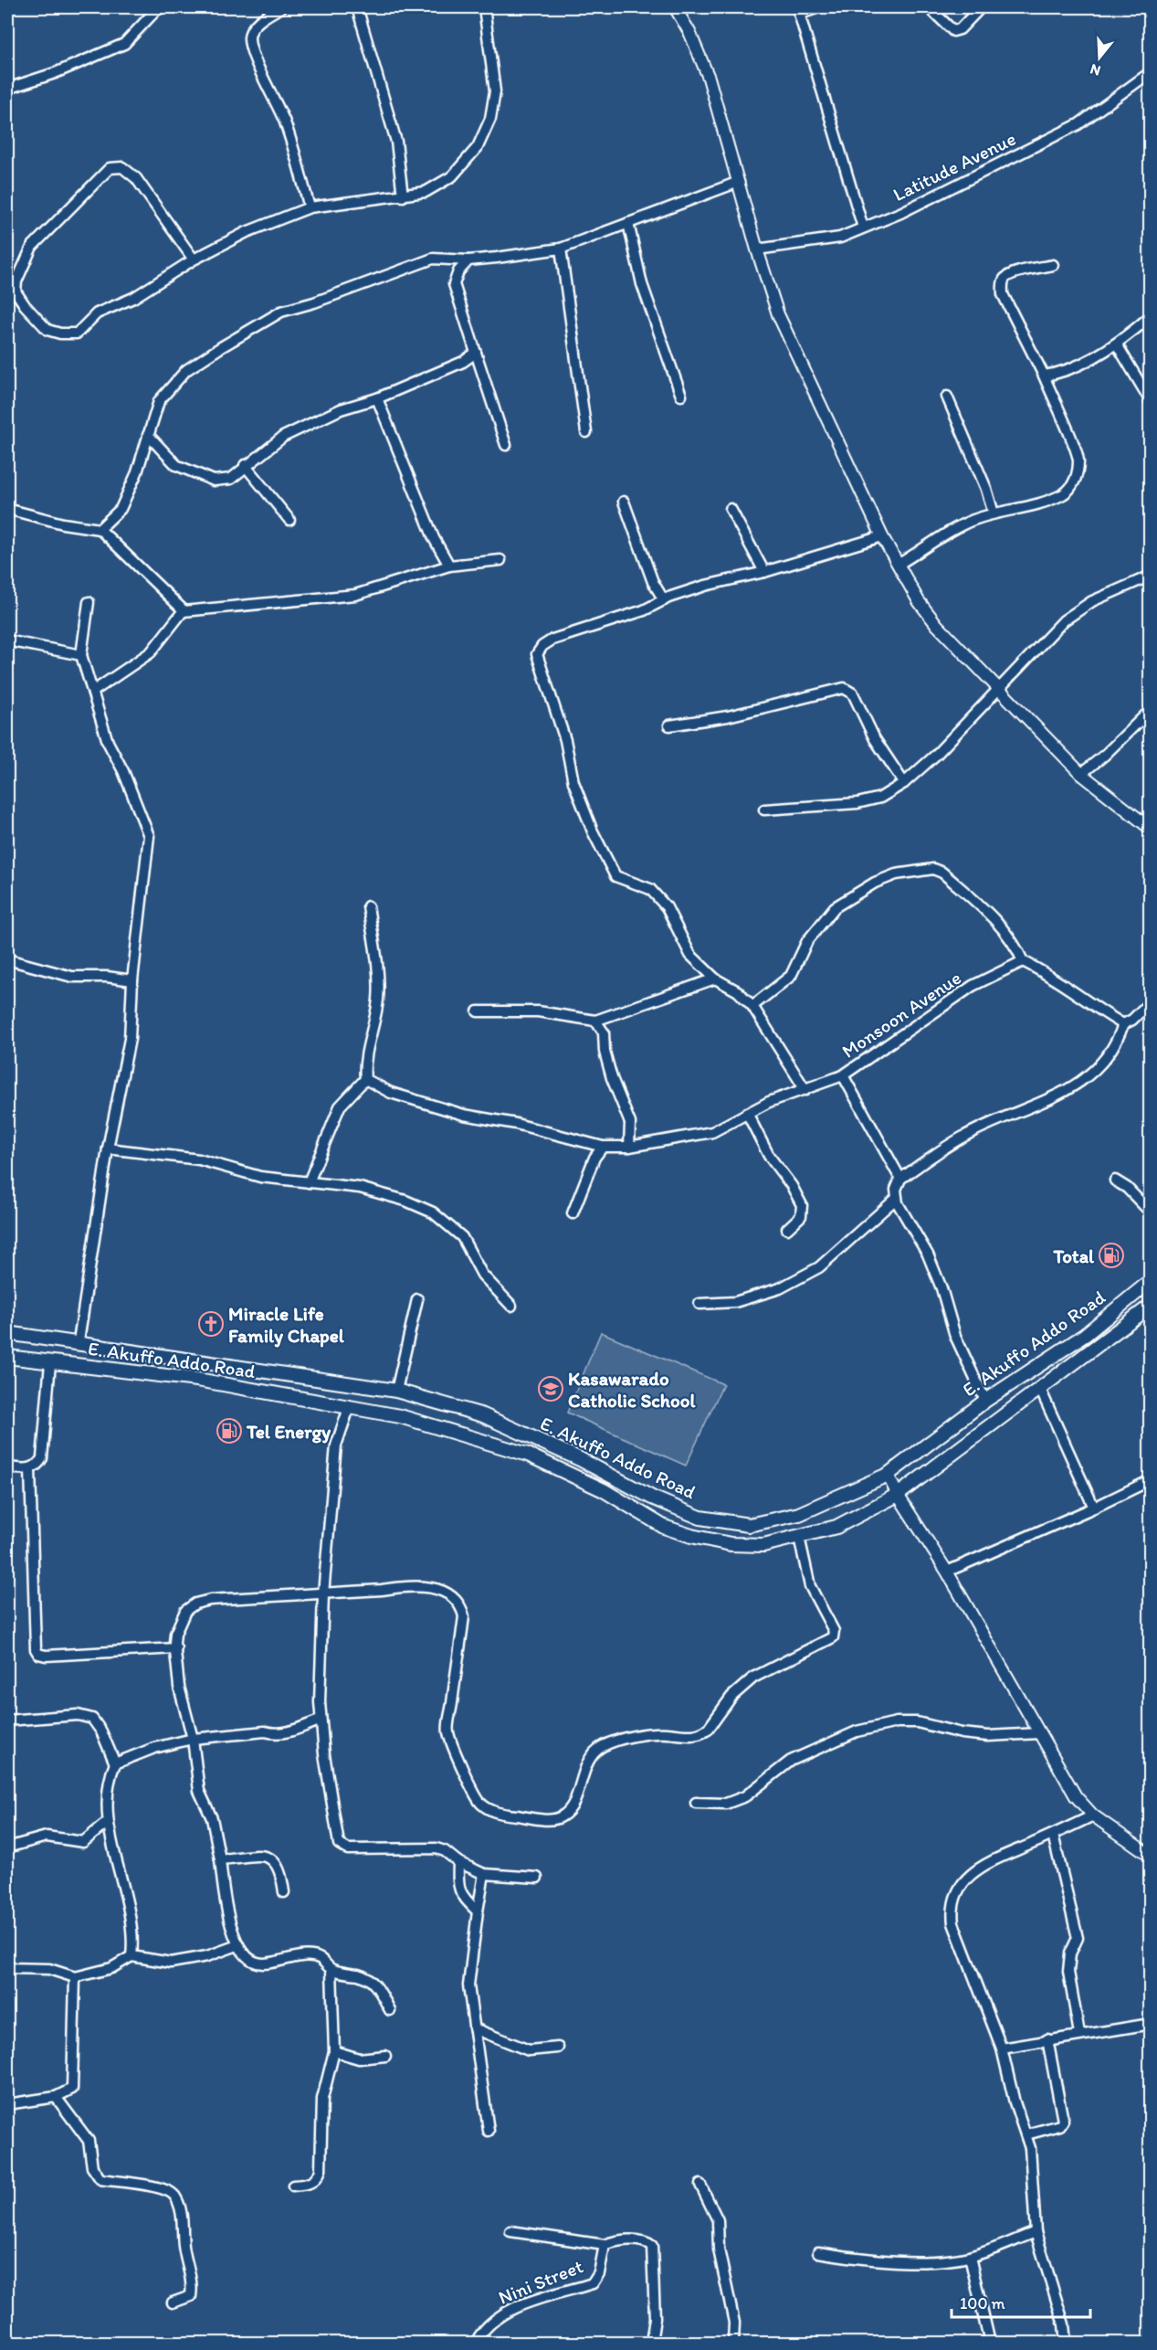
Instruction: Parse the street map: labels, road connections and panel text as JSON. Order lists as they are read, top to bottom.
{
  "streets": {
    "main road": ["E. Akuffo Addo Road"],
    "street": ["Latitude Avenue", "Monsoon Avenue", "Nini Street"]
  },
  "places": {
    "fuel station": ["Total", "Tel Energy"],
    "church": ["Miracle Life Family Chapel"],
    "school or university": ["Kasawarado Catholic School"]
  },
  "scale_bar": "100 m",
  "north": "bottom"
}
